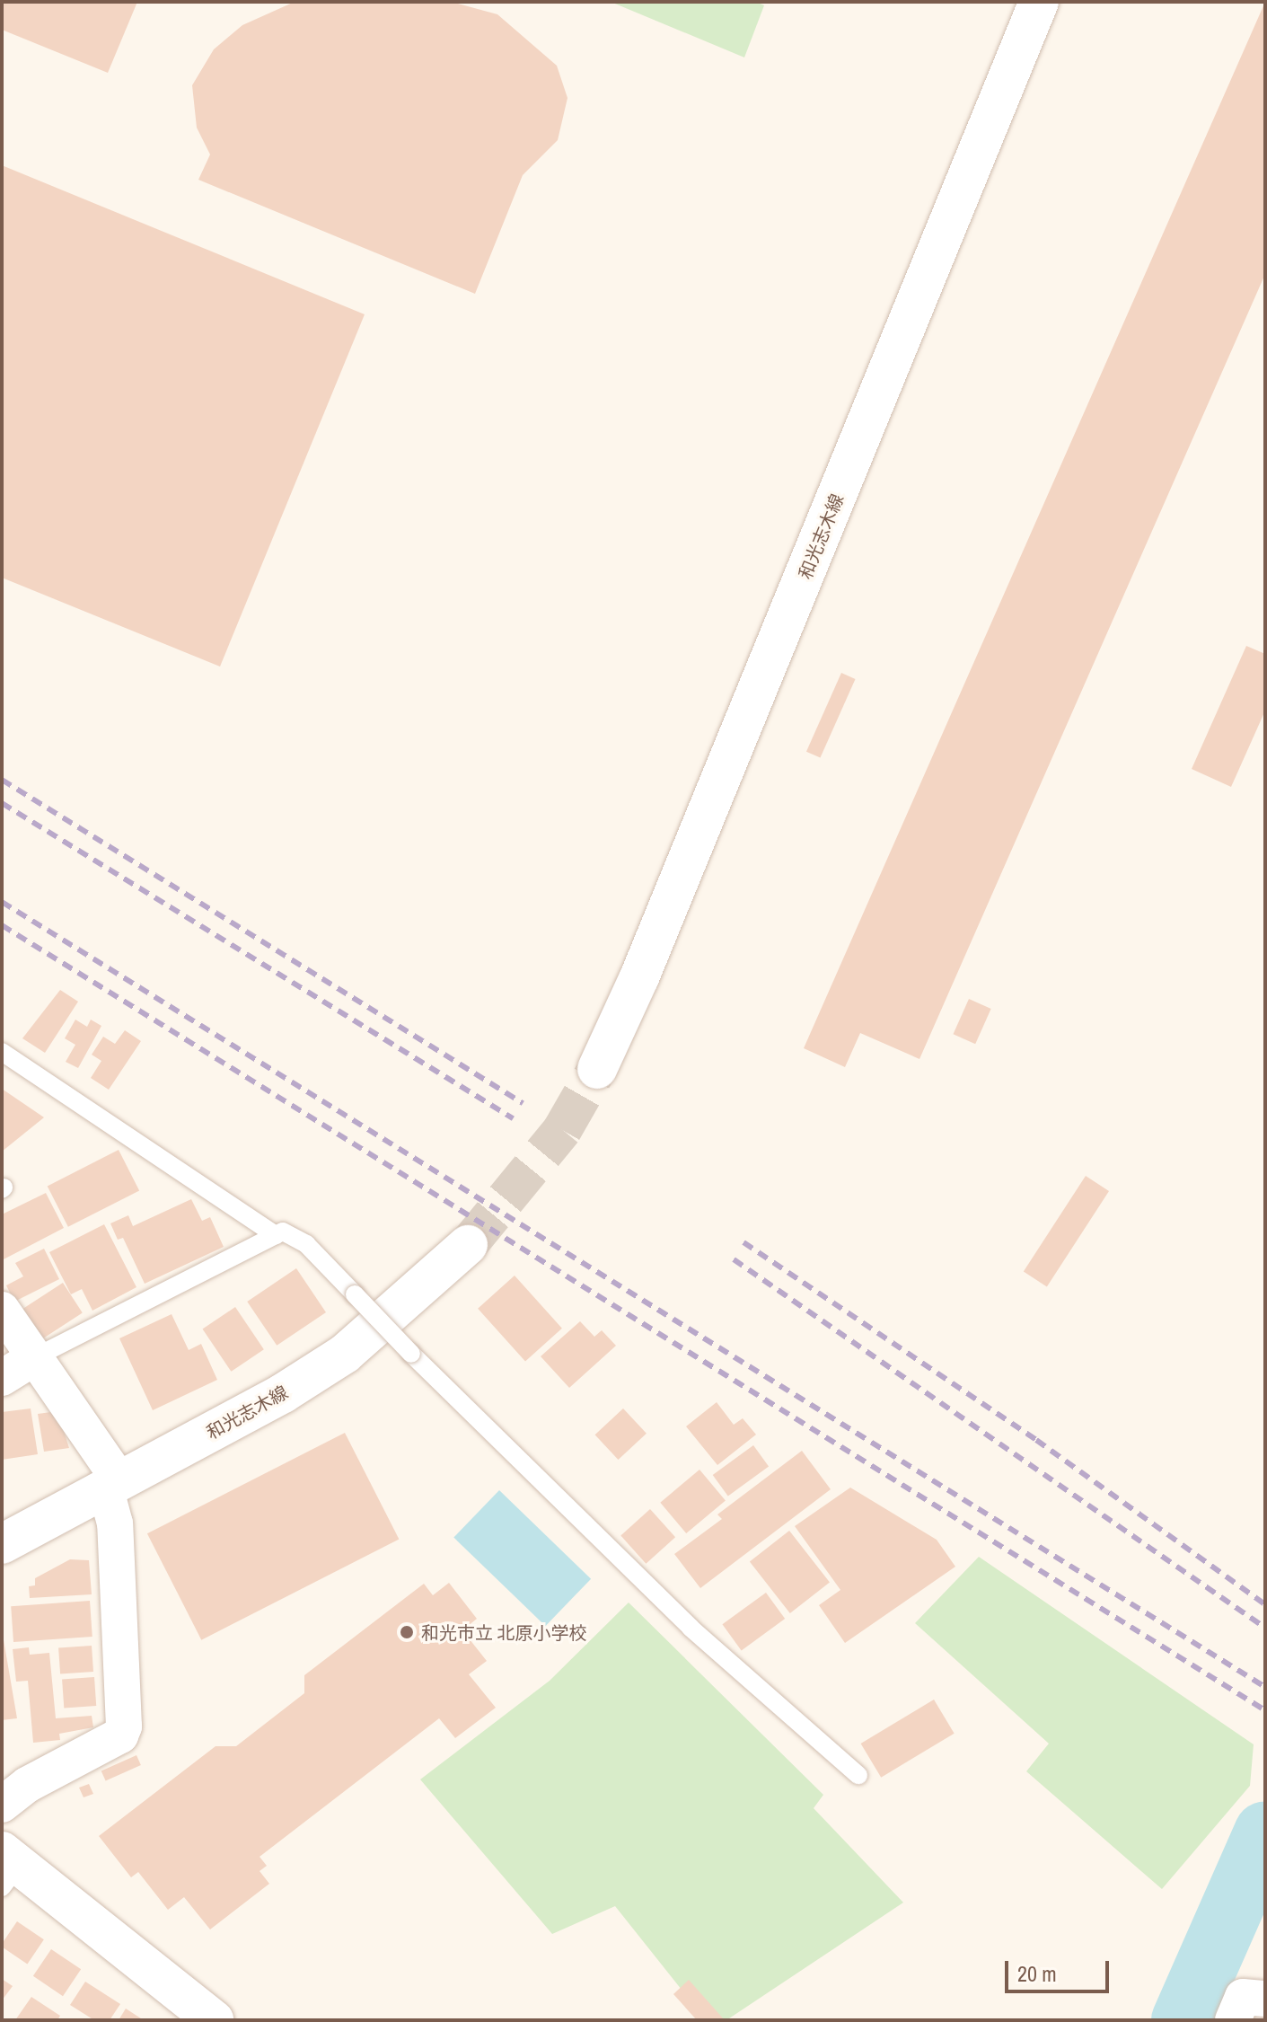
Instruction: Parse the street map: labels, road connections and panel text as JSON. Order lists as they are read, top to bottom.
{
  "streets": {
    "main road": ["和光志木線"]
  },
  "places": ["和光市立 北原小学校"],
  "scale_bar": "20 m"
}
